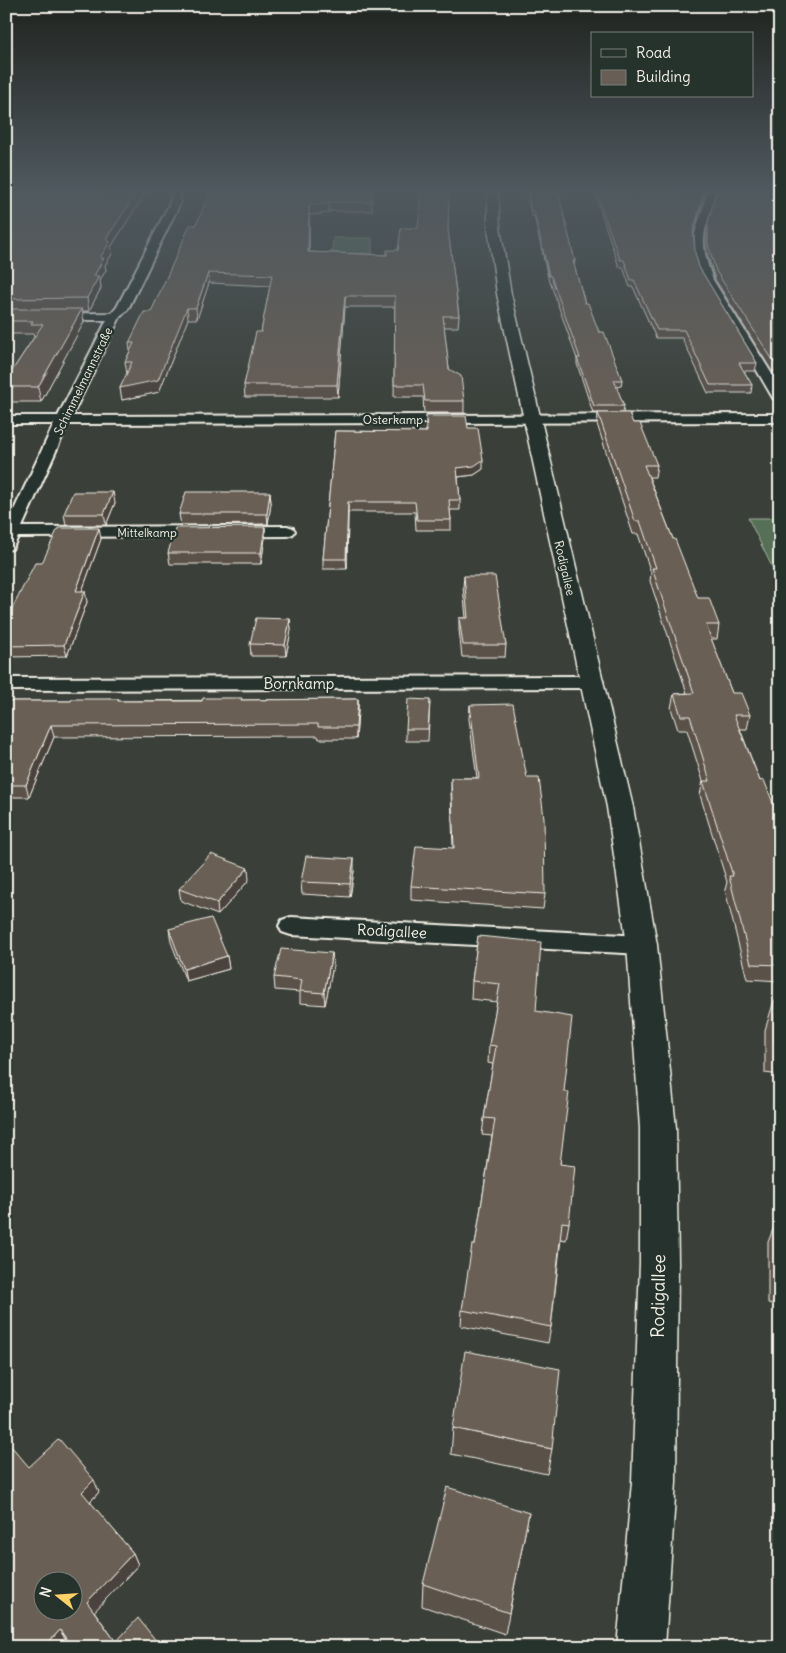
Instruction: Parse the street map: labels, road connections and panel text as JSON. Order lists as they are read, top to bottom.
{
  "streets": {
    "main road": ["Rodigallee"],
    "street": [
      "Schimmelmannstraße",
      "Osterkamp",
      "Mittelkamp",
      "Bornkamp"
    ]
  },
  "crossings": [
    ["Schimmelmannstraße", "Osterkamp"],
    ["Schimmelmannstraße", "Mittelkamp"],
    ["Osterkamp", "Rodigallee"],
    ["Rodigallee", "Bornkamp"]
  ],
  "legend": ["Road", "Building"],
  "north": "left"
}
